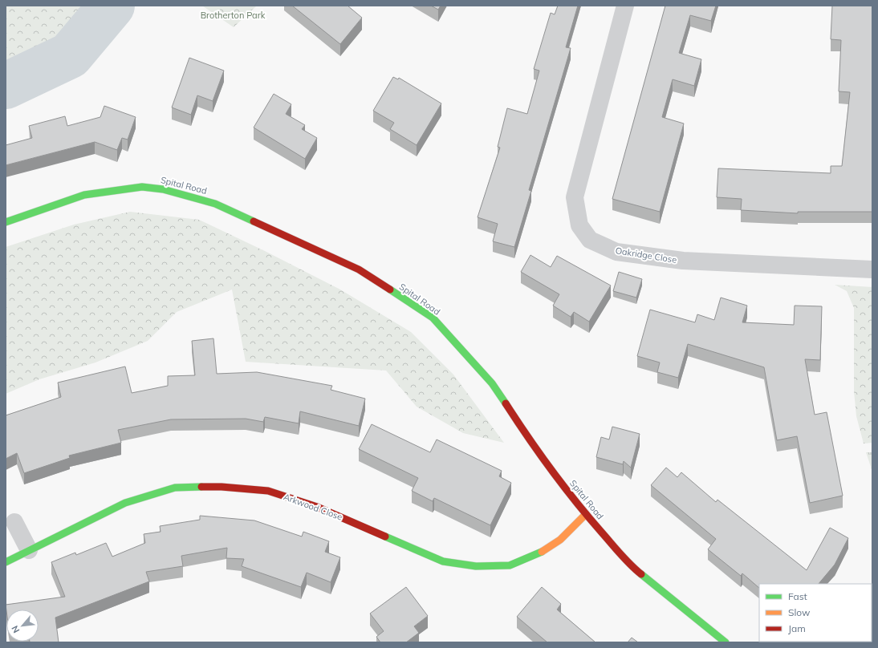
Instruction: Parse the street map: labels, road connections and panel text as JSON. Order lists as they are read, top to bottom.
{
  "streets": {
    "main road": ["Spital Road", "Arkwood Close"],
    "street": ["Oakridge Close"]
  },
  "crossings": [
    ["Spital Road", "Arkwood Close"]
  ],
  "parks": ["Brotherton Park"],
  "legend": ["Fast", "Slow", "Jam"],
  "north": "bottom left"
}
